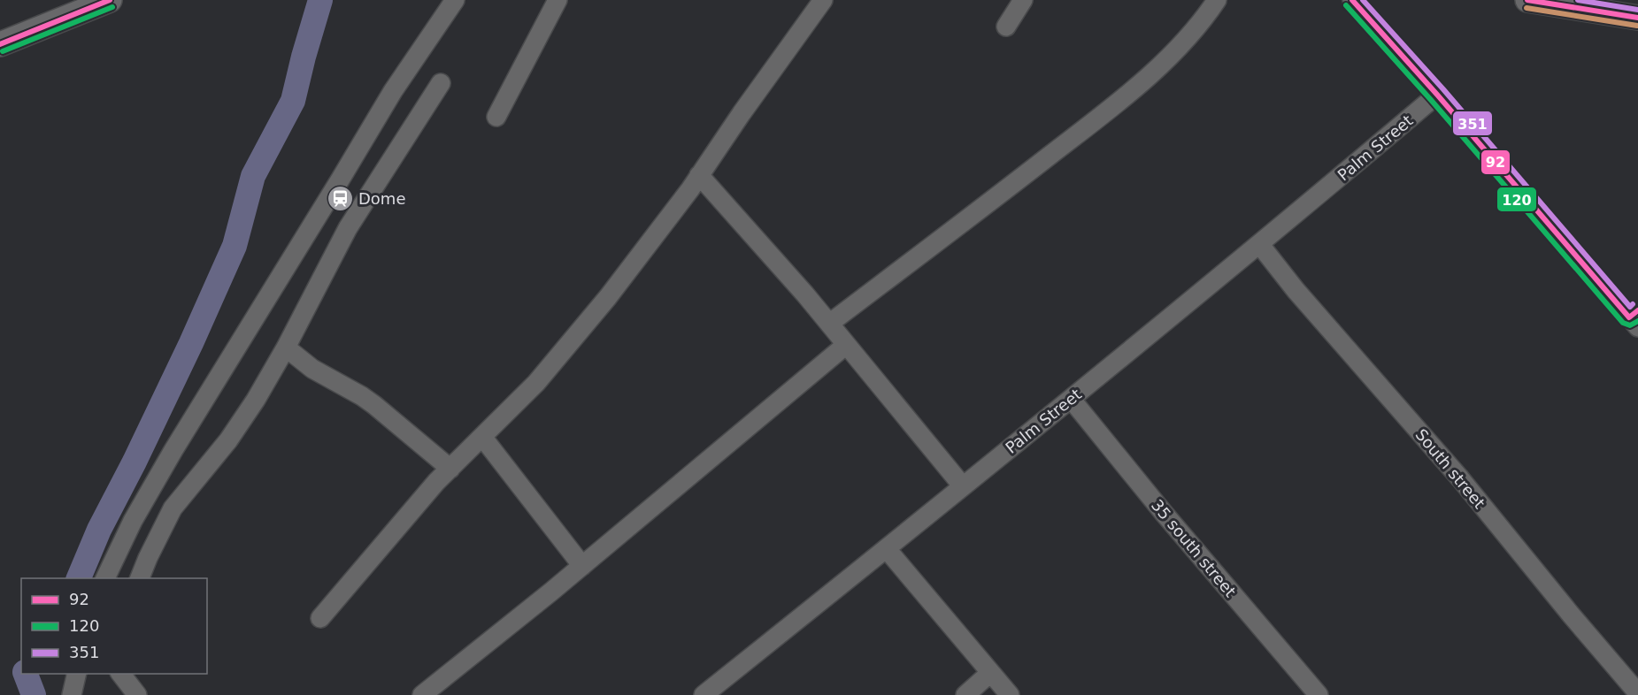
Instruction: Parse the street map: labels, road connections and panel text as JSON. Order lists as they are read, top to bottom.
{
  "streets": {
    "street": ["Palm Street", "South street", "35 south street"]
  },
  "crossings": [
    ["Palm Street", "South street"],
    ["Palm Street", "35 south street"]
  ],
  "places": {
    "station": ["Dome"]
  },
  "lines": ["transit line 92", "transit line 351", "transit line 120"],
  "legend": ["92", "120", "351"]
}
